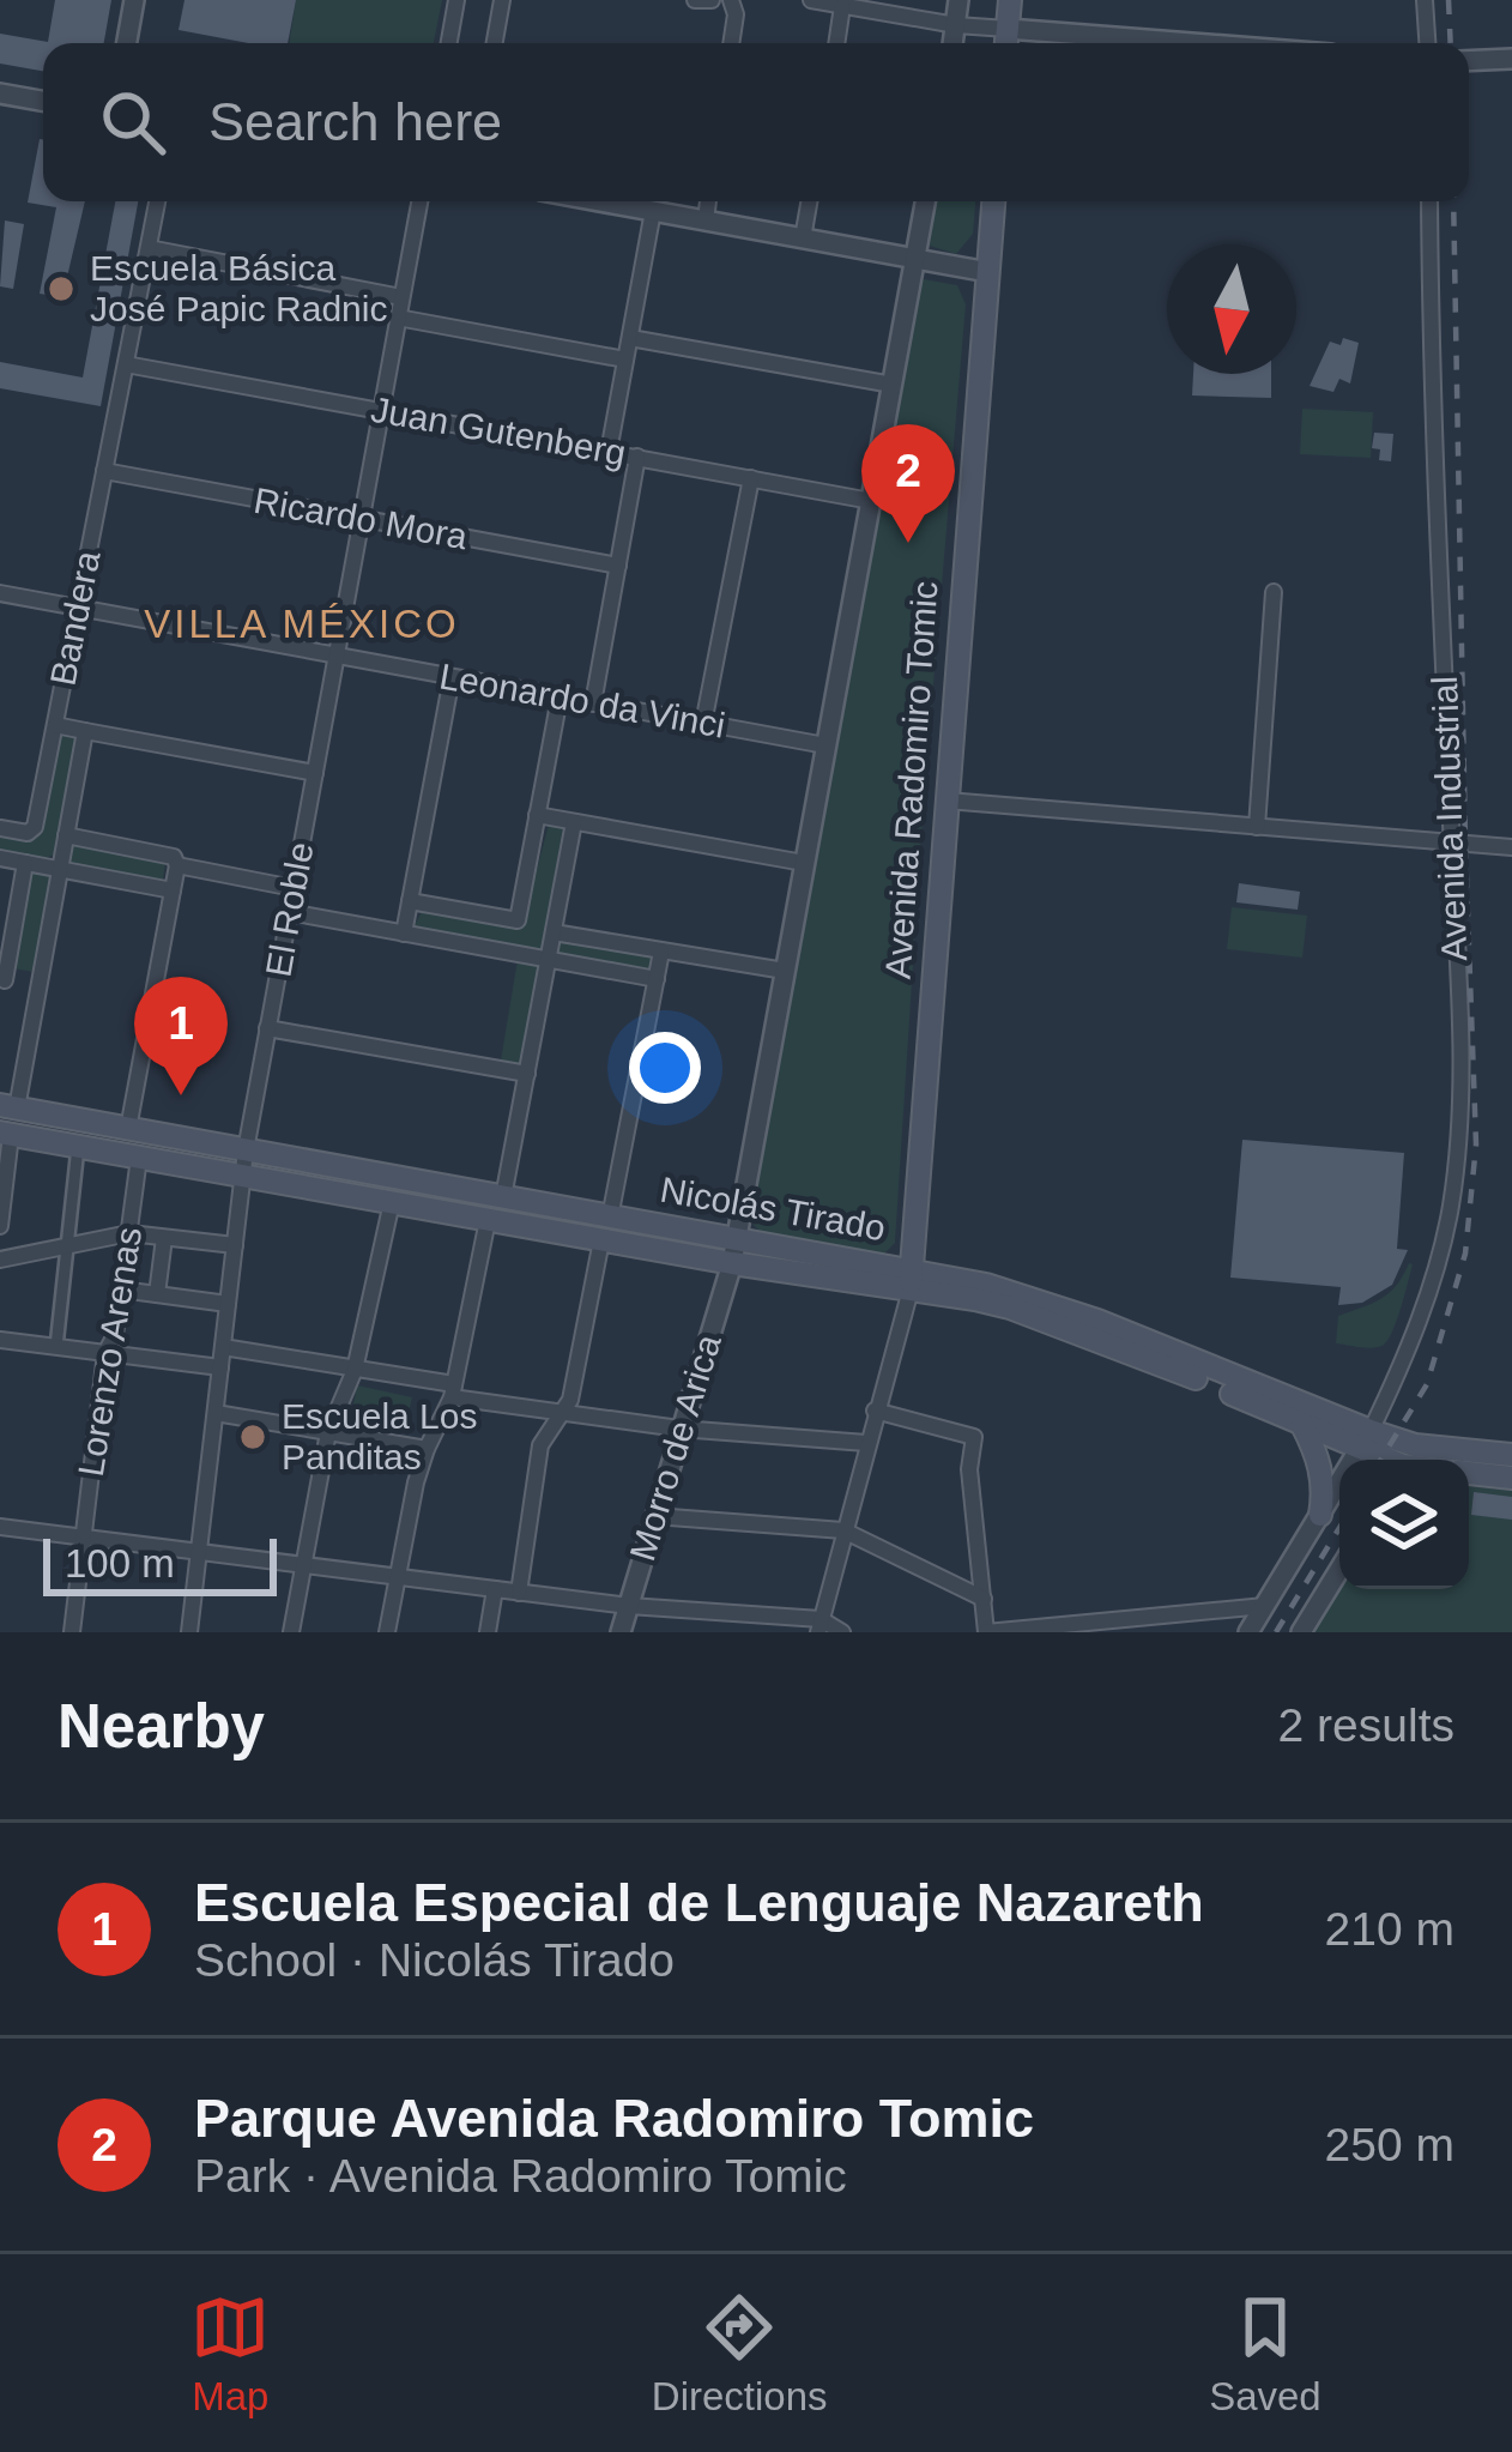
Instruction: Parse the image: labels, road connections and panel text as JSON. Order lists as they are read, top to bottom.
{
  "streets": {
    "main road": ["Avenida Radomiro Tomic", "Nicolás Tirado"],
    "street": [
      "Juan Gutenberg",
      "Ricardo Mora",
      "Bandera",
      "Leonardo da Vinci",
      "Avenida Industrial",
      "El Roble",
      "Lorenzo Arenas",
      "Morro de Arica"
    ]
  },
  "crossings": [
    ["Juan Gutenberg", "Bandera"],
    ["Juan Gutenberg", "Avenida Radomiro Tomic"],
    ["Juan Gutenberg", "El Roble"],
    ["Ricardo Mora", "Bandera"],
    ["Ricardo Mora", "El Roble"],
    ["Bandera", "Leonardo da Vinci"],
    ["Bandera", "Nicolás Tirado"],
    ["Leonardo da Vinci", "Avenida Radomiro Tomic"],
    ["Leonardo da Vinci", "El Roble"],
    ["Avenida Radomiro Tomic", "Nicolás Tirado"],
    ["Avenida Radomiro Tomic", "Morro de Arica"],
    ["Avenida Industrial", "Nicolás Tirado"],
    ["El Roble", "Nicolás Tirado"],
    ["Nicolás Tirado", "Lorenzo Arenas"],
    ["Nicolás Tirado", "Morro de Arica"]
  ],
  "districts": ["VILLA MÉXICO"],
  "places": ["Escuela Básica José Papic Radnic", "Escuela Los Panditas"],
  "scale_bar": "100 m",
  "north": "bottom",
  "page": {
    "search": "Search here",
    "pins": ["2", "1"],
    "scale": "100 m",
    "heading": ["Nearby", "2 results"],
    "list": [
      {
        "mark": "1",
        "name": "Escuela Especial de Lenguaje Nazareth",
        "note": "School · Nicolás Tirado",
        "value": "210 m"
      },
      {
        "mark": "2",
        "name": "Parque Avenida Radomiro Tomic",
        "note": "Park · Avenida Radomiro Tomic",
        "value": "250 m"
      }
    ],
    "nav": ["Map", "Directions", "Saved"]
  }
}
